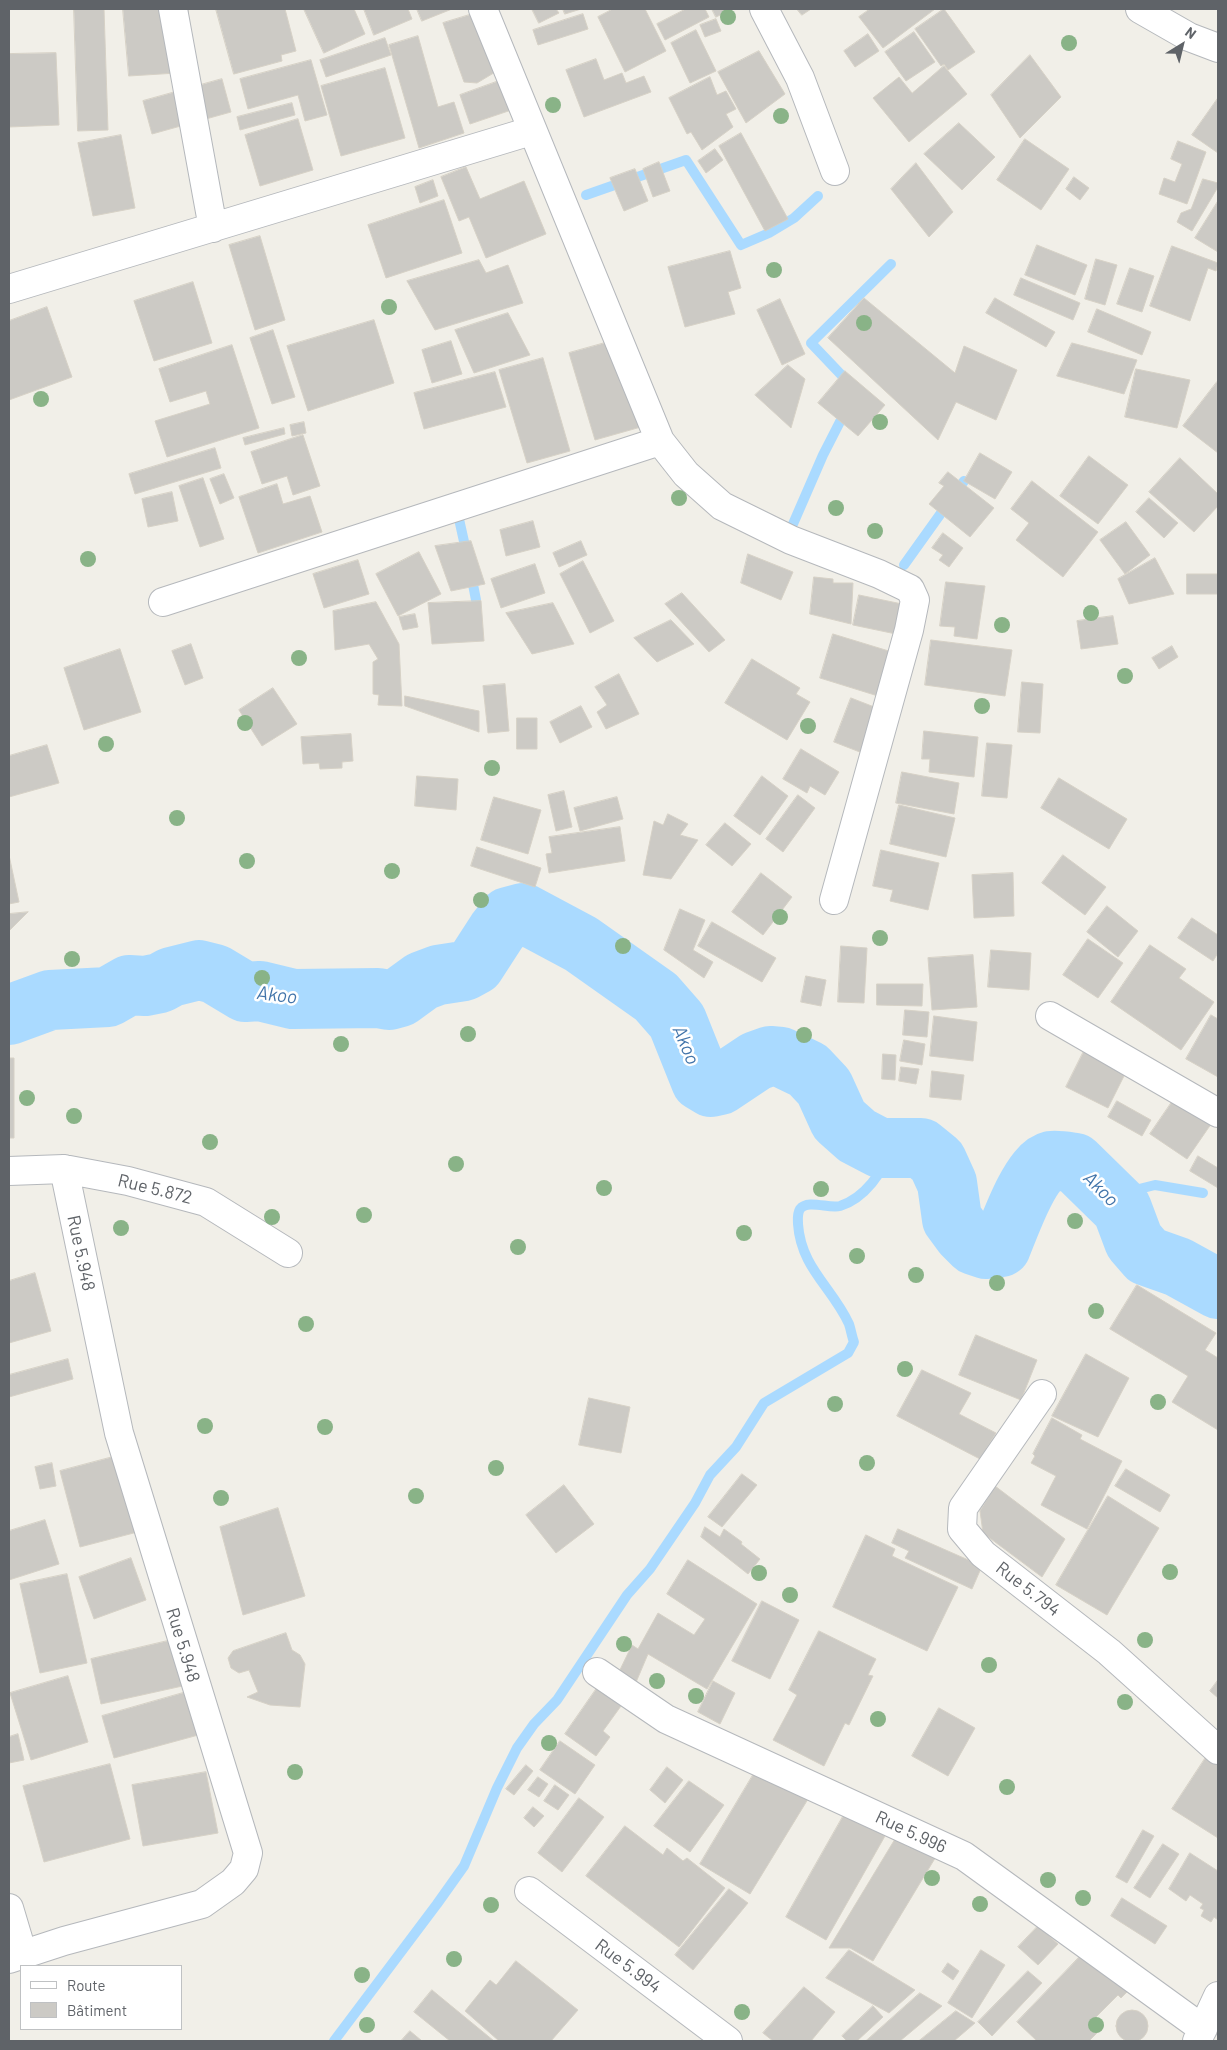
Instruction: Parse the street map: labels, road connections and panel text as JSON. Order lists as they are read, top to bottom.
{
  "streets": {
    "street": [
      "Rue 5.872",
      "Rue 5.948",
      "Rue 5.794",
      "Rue 5.996",
      "Rue 5.994"
    ]
  },
  "crossings": [
    ["Rue 5.872", "Rue 5.948"]
  ],
  "water": ["Akoo"],
  "legend": ["Route", "Bâtiment"],
  "north": "top right"
}
